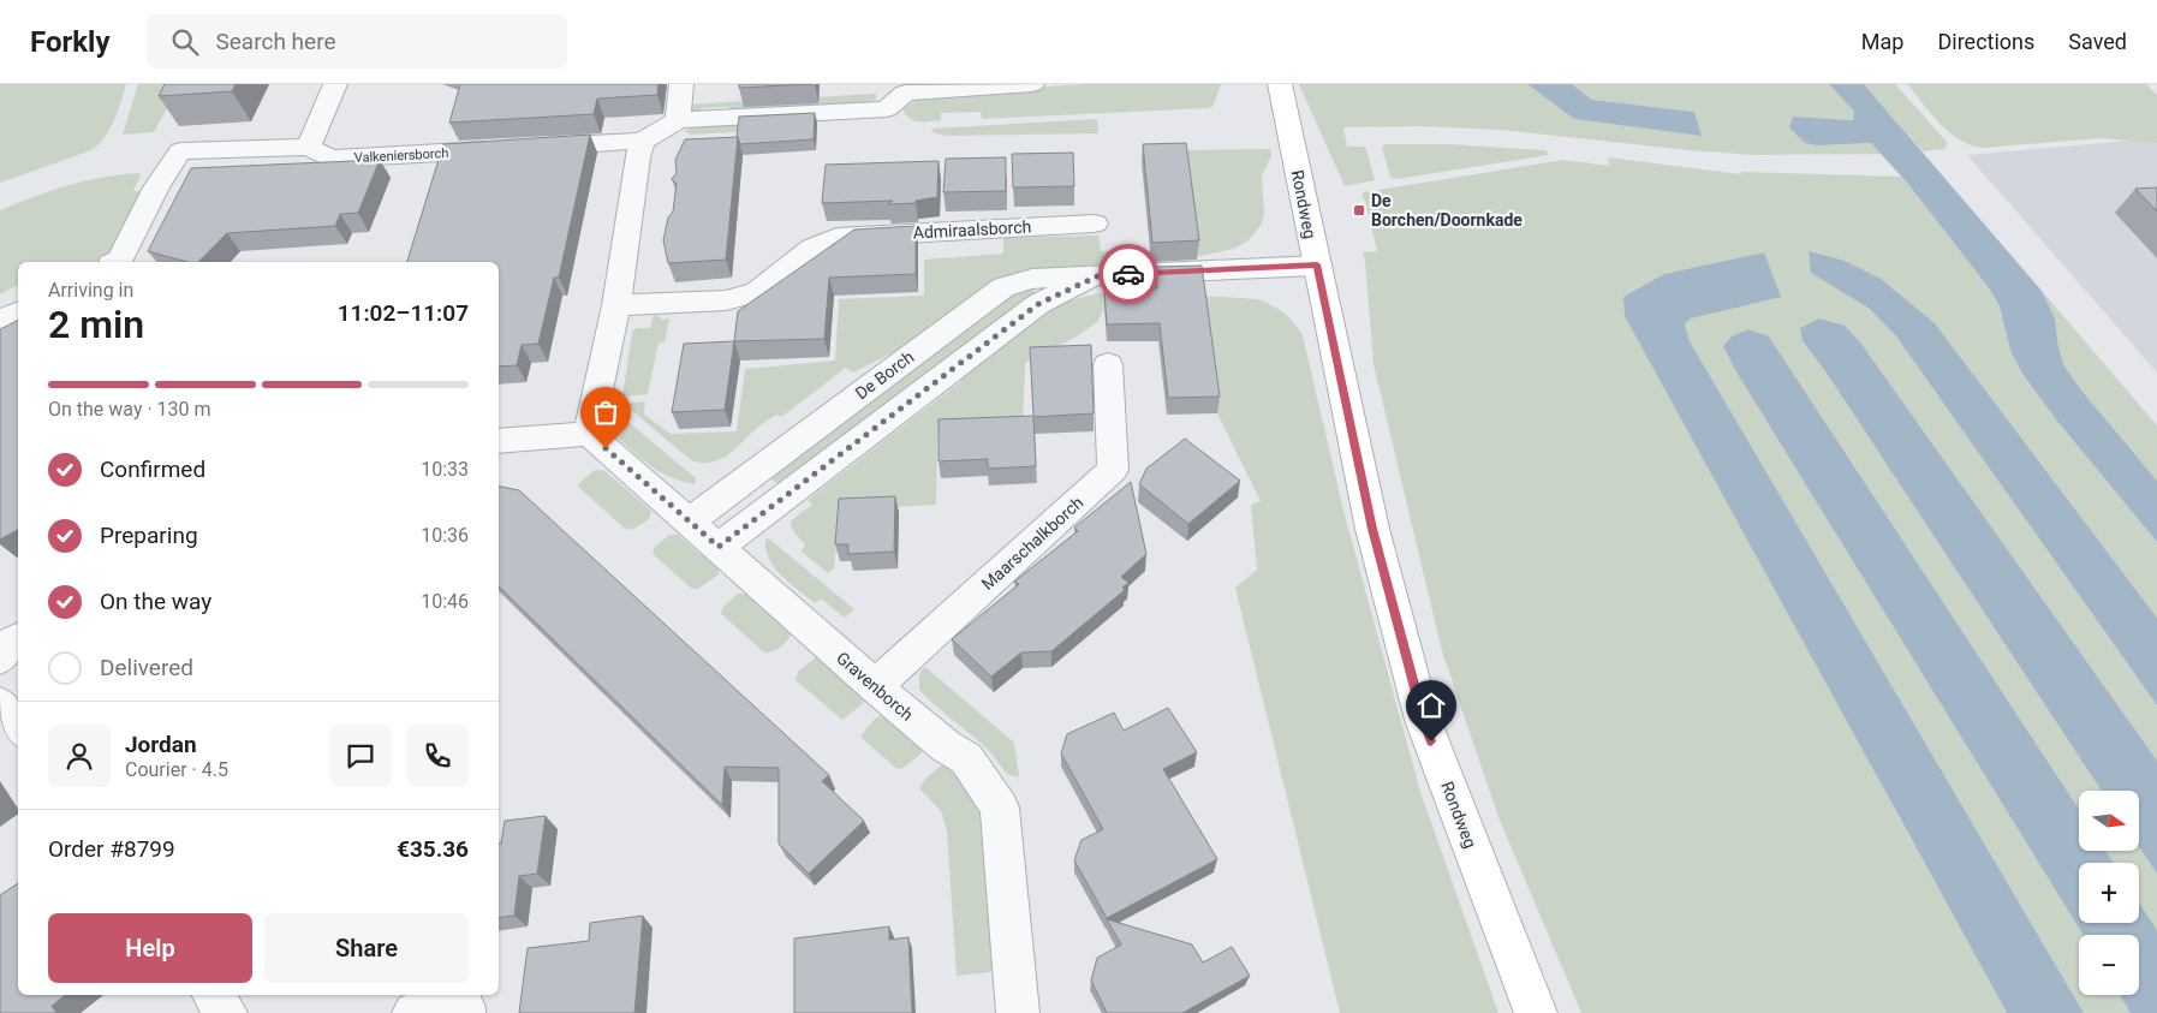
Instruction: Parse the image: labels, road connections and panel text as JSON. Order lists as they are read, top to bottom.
{
  "streets": {
    "main road": ["Rondweg"],
    "street": [
      "Valkeniersborch",
      "Admiraalsborch",
      "De Borch",
      "Maarschalkborch",
      "Gravenborch"
    ]
  },
  "crossings": [
    ["Rondweg", "De Borch"],
    ["De Borch", "Gravenborch"],
    ["Maarschalkborch", "Gravenborch"]
  ],
  "places": {
    "transit": ["De Borchen/Doornkade"]
  },
  "north": "right",
  "page": {
    "header": "Forkly",
    "search": "Search here",
    "nav": ["Map", "Directions", "Saved"],
    "heading": ["2 min", "Arriving in", "11:02–11:07"],
    "panel": [
      "Jordan",
      "Courier · 4.5",
      "Order #8799",
      "€35.36"
    ],
    "bar": "On the way · 130 m",
    "list": [
      ["Confirmed", "10:33"],
      ["Preparing", "10:36"],
      ["On the way", "10:46"],
      "Delivered"
    ],
    "map_buttons": ["+", "−"],
    "buttons": ["Help", "Share"]
  }
}
